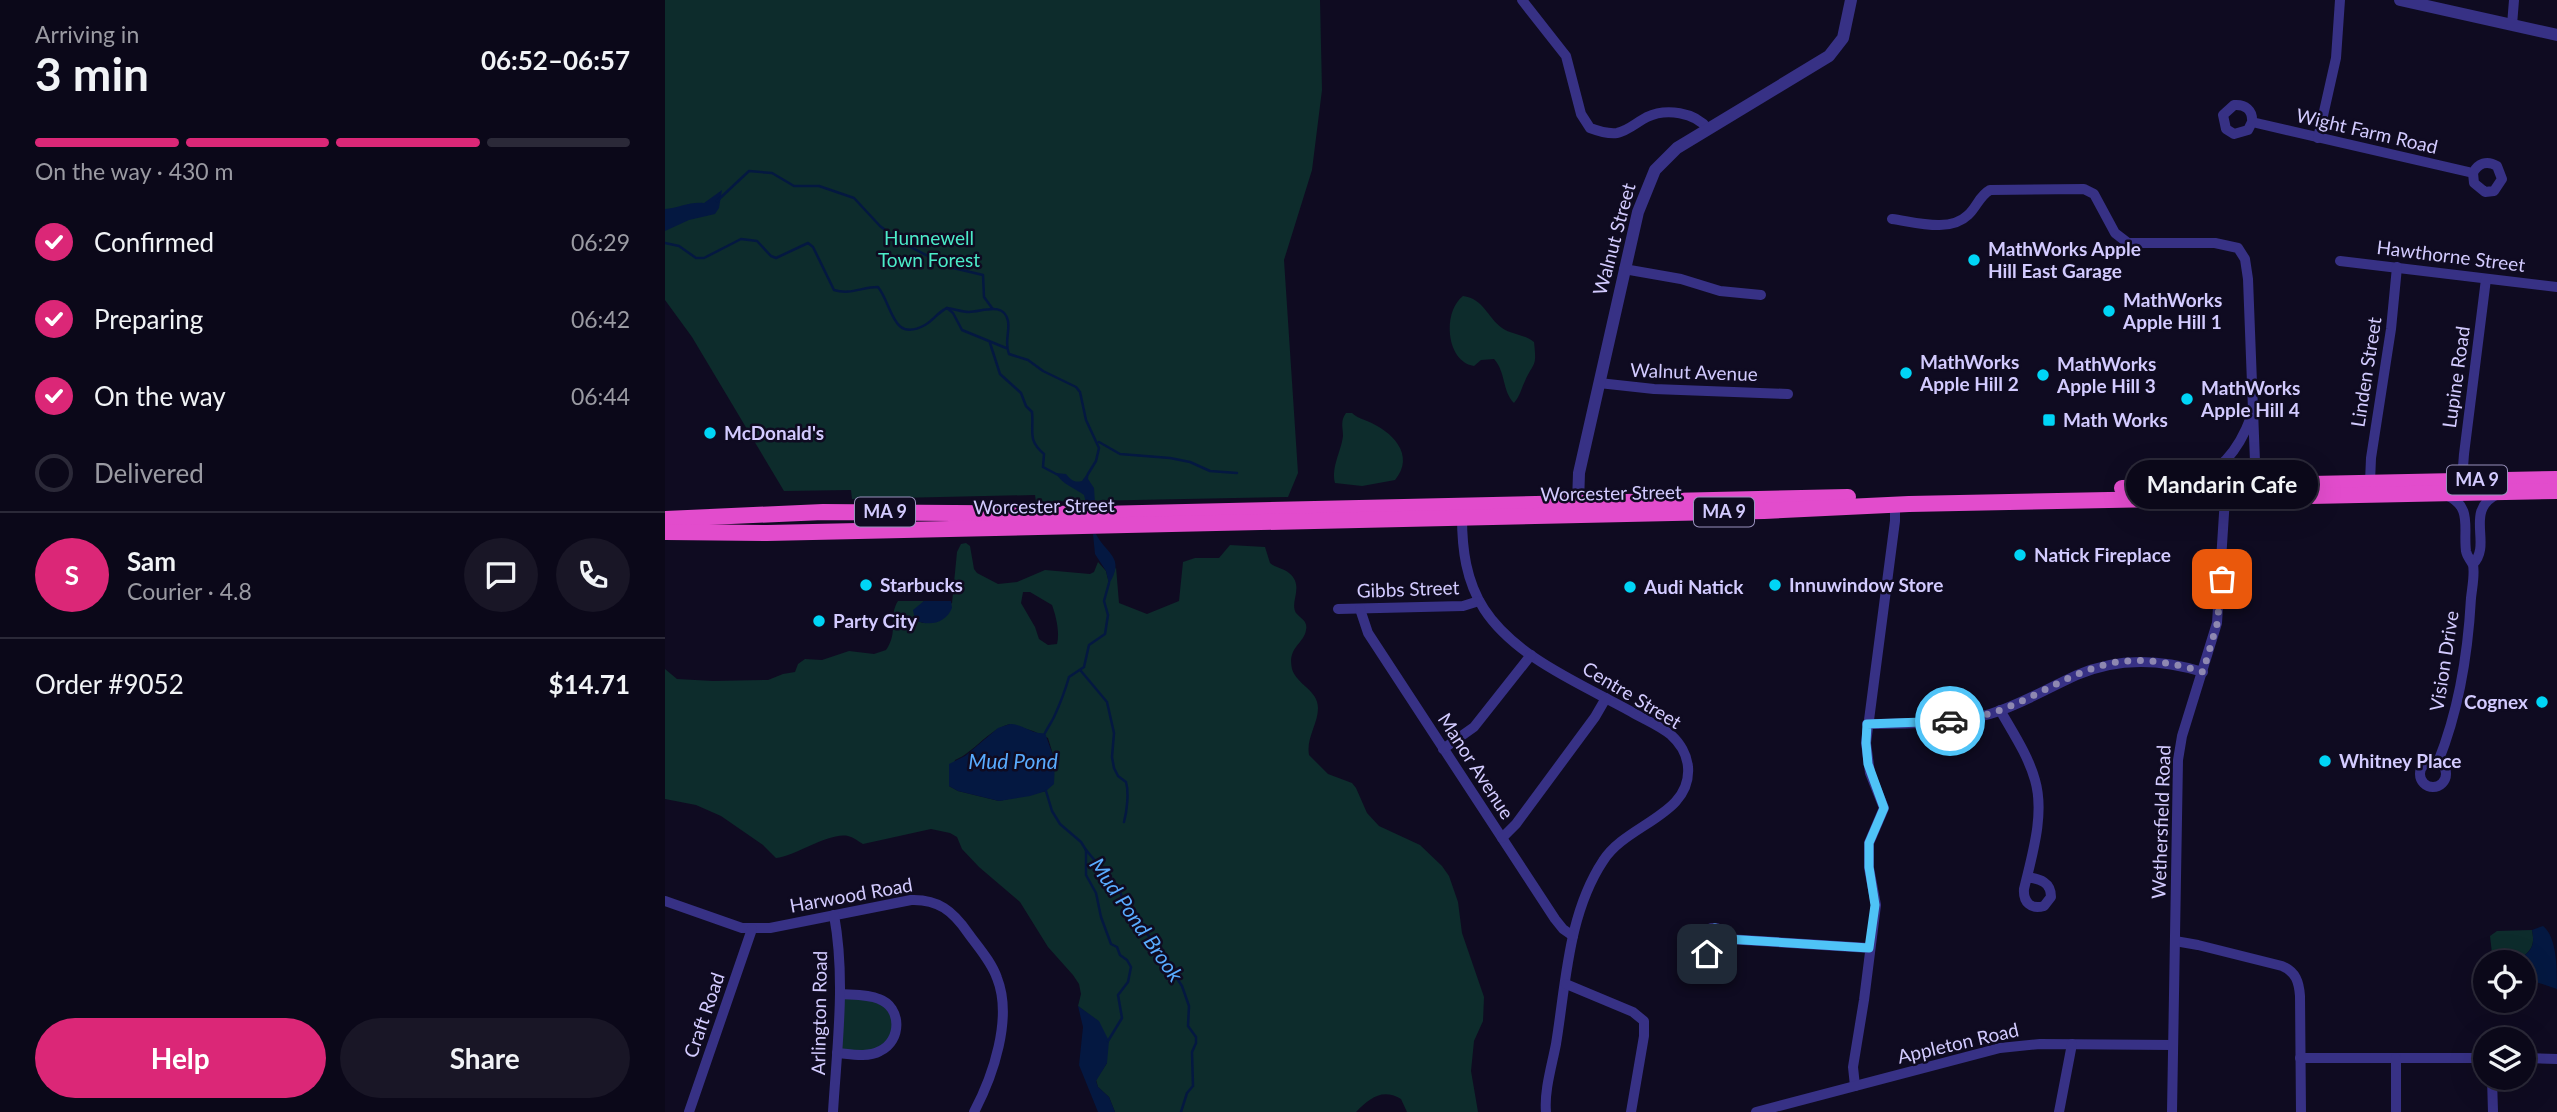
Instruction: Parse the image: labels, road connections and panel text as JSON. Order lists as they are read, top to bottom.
{
  "streets": {
    "highway": ["MA 9", "Worcester Street"],
    "street": [
      "Wight Farm Road",
      "Walnut Street",
      "Hawthorne Street",
      "Walnut Avenue",
      "Linden Street",
      "Lupine Road",
      "Gibbs Street",
      "Vision Drive",
      "Centre Street",
      "Manor Avenue",
      "Wethersfield Road",
      "Harwood Road",
      "Arlington Road",
      "Craft Road",
      "Appleton Road"
    ]
  },
  "crossings": [
    ["Walnut Street", "Walnut Avenue"],
    ["Walnut Street", "Worcester Street"],
    ["Hawthorne Street", "Linden Street"],
    ["Hawthorne Street", "Lupine Road"],
    ["Linden Street", "Worcester Street"],
    ["Lupine Road", "Worcester Street"],
    ["Worcester Street", "Vision Drive"],
    ["Worcester Street", "Centre Street"],
    ["Worcester Street", "Wethersfield Road"],
    ["Gibbs Street", "Centre Street"],
    ["Gibbs Street", "Manor Avenue"],
    ["Centre Street", "Manor Avenue"],
    ["Wethersfield Road", "Appleton Road"],
    ["Harwood Road", "Arlington Road"],
    ["Harwood Road", "Craft Road"]
  ],
  "water": ["Mud Pond", "Mud Pond Brook"],
  "parks": ["Hunnewell Town Forest"],
  "places": {
    "other": [
      "MathWorks Apple Hill East Garage",
      "MathWorks Apple Hill 1",
      "MathWorks Apple Hill 2",
      "MathWorks Apple Hill 3",
      "MathWorks Apple Hill 4",
      "McDonald's",
      "Natick Fireplace",
      "Mandarin Cafe",
      "Starbucks",
      "Innuwindow Store",
      "Audi Natick",
      "Party City",
      "Cognex",
      "Whitney Place"
    ],
    "transit": ["Math Works"]
  },
  "page": {
    "heading": ["3 min", "Arriving in", "06:52–06:57"],
    "panel": [
      "Sam",
      "Courier · 4.8",
      "Order #9052",
      "$14.71"
    ],
    "bar": "On the way · 430 m",
    "list": [
      ["Confirmed", "06:29"],
      ["Preparing", "06:42"],
      ["On the way", "06:44"],
      "Delivered"
    ],
    "bubble": "Mandarin Cafe",
    "round": "S",
    "buttons": ["Help", "Share"]
  }
}
